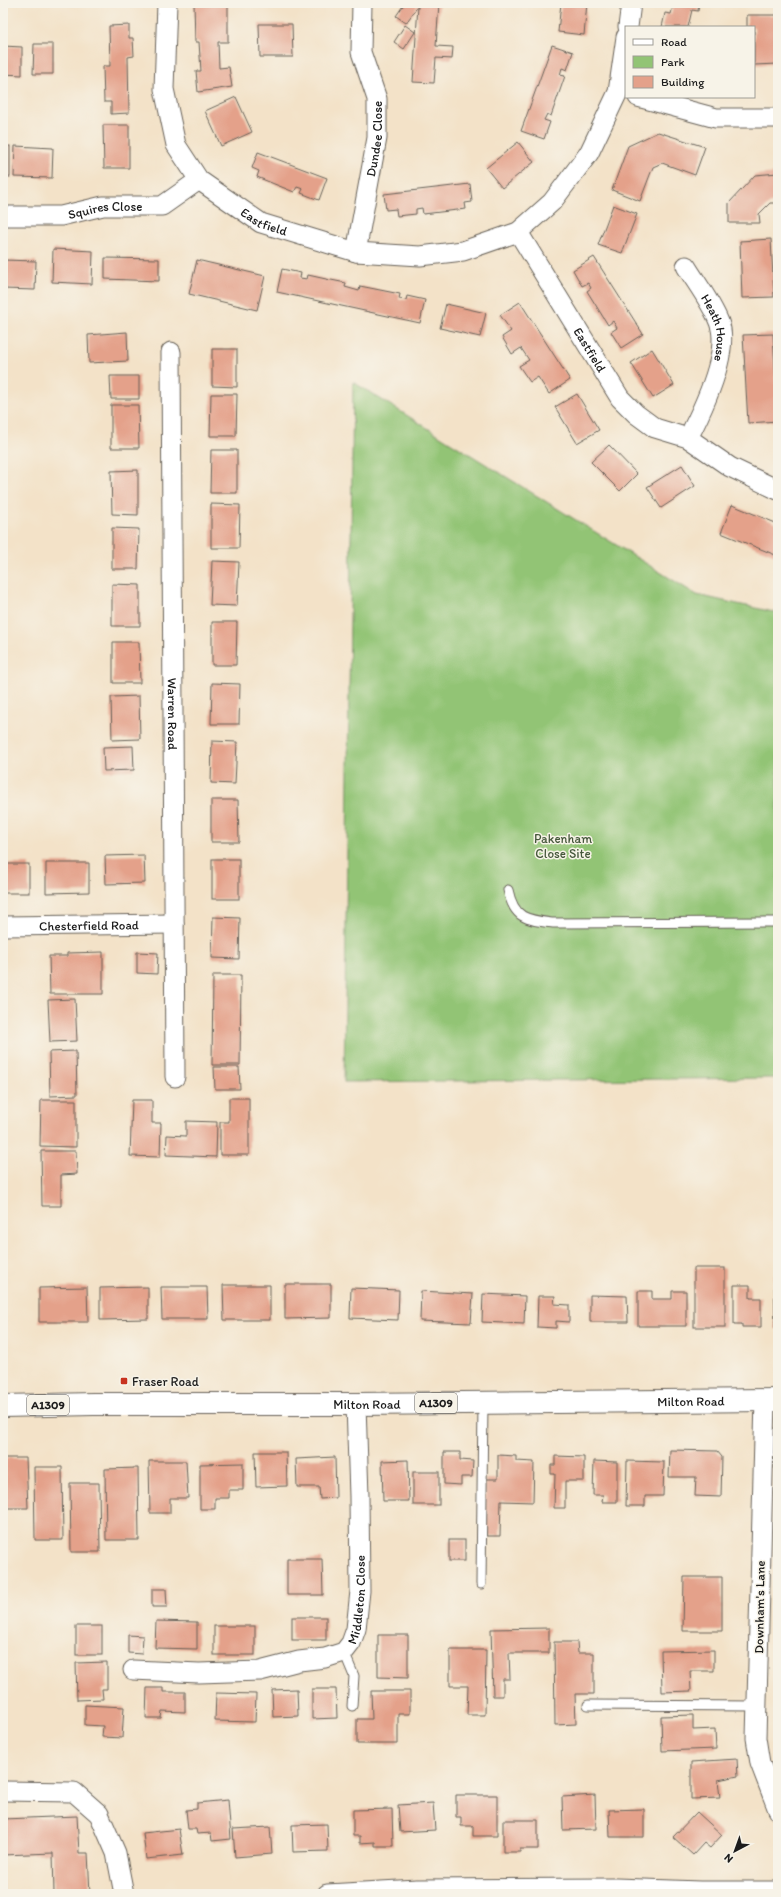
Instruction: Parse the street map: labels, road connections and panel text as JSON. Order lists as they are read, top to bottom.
{
  "streets": {
    "main road": ["Milton Road", "A1309"],
    "street": [
      "Dundee Close",
      "Squires Close",
      "Eastfield",
      "Heath House",
      "Warren Road",
      "Chesterfield Road",
      "Middleton Close",
      "Downham's Lane"
    ]
  },
  "crossings": [
    ["Dundee Close", "Eastfield"],
    ["Squires Close", "Eastfield"],
    ["Eastfield", "Heath House"],
    ["Warren Road", "Chesterfield Road"],
    ["Milton Road", "Middleton Close"],
    ["Milton Road", "Downham's Lane"]
  ],
  "parks": ["Pakenham Close Site"],
  "places": {
    "transit": ["Fraser Road"]
  },
  "legend": ["Road", "Park", "Building"],
  "north": "bottom left"
}
